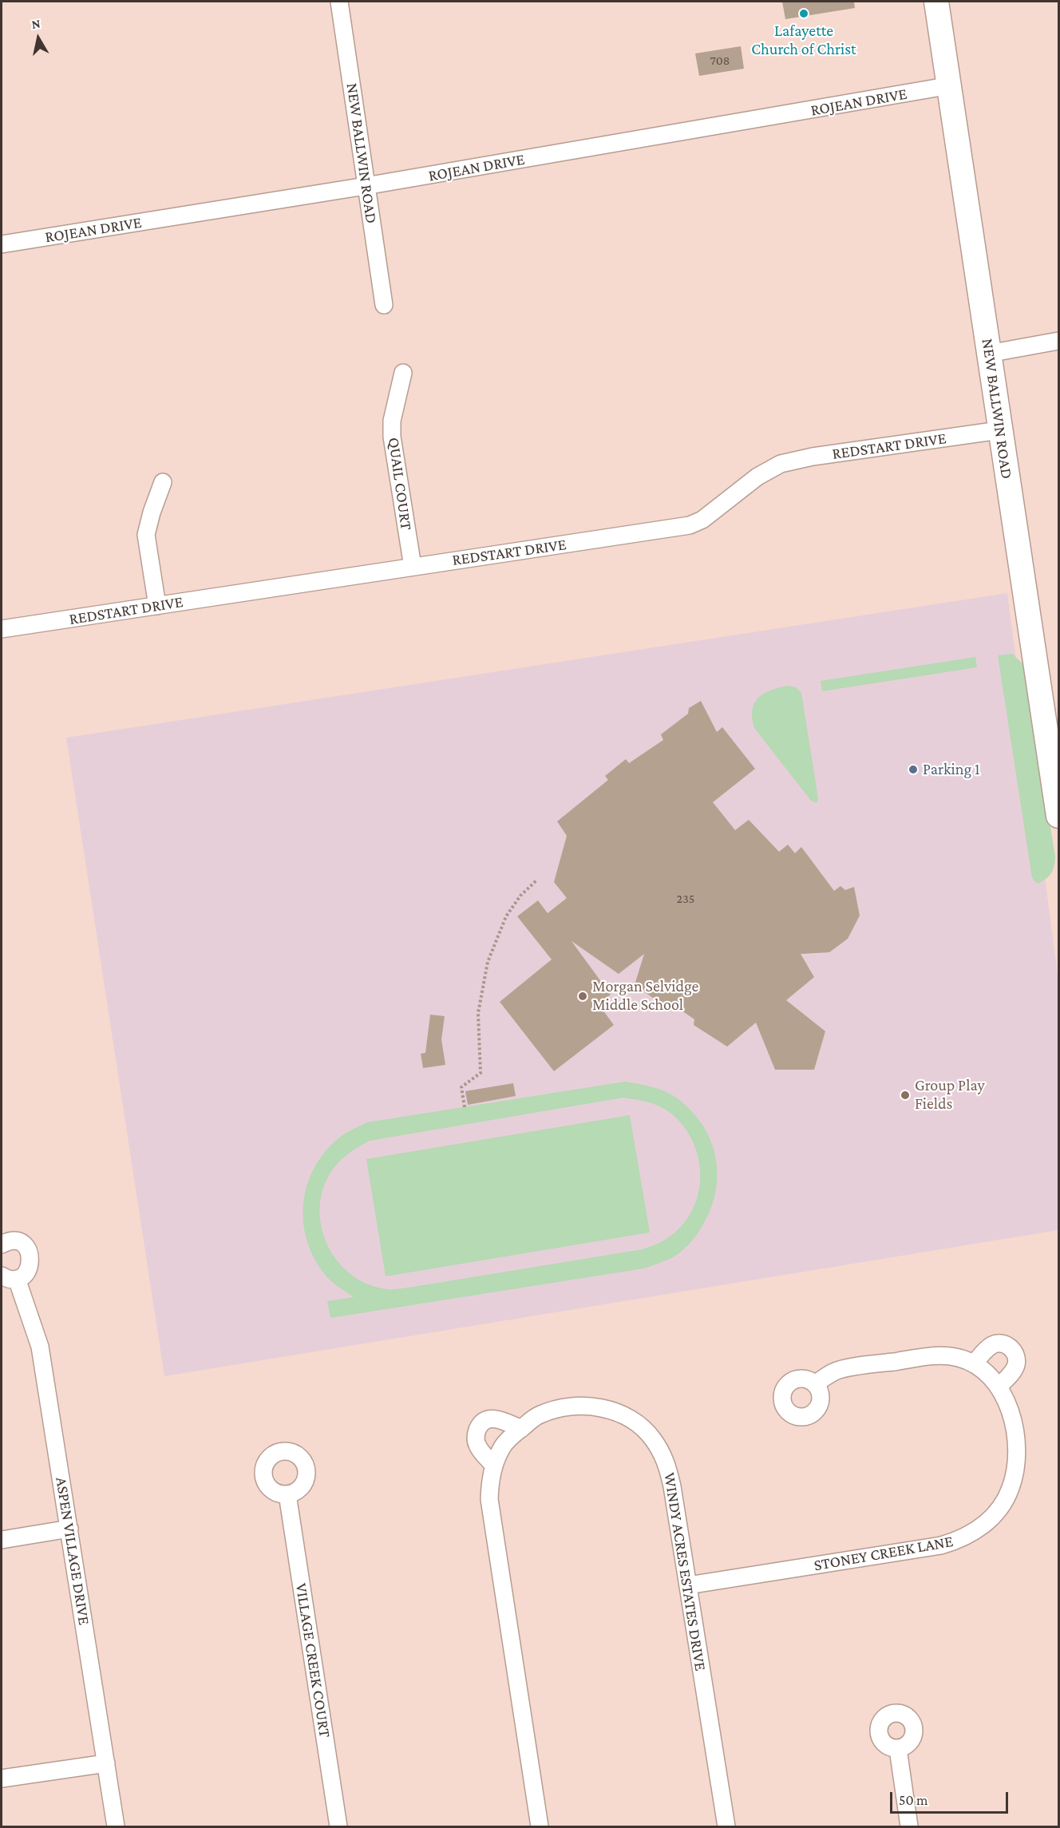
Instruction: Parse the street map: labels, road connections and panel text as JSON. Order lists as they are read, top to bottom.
{
  "streets": {
    "main road": ["NEW BALLWIN ROAD"],
    "street": [
      "ROJEAN DRIVE",
      "REDSTART DRIVE",
      "QUAIL COURT",
      "ASPEN VILLAGE DRIVE",
      "STONEY CREEK LANE",
      "WINDY ACRES ESTATES DRIVE",
      "VILLAGE CREEK COURT"
    ]
  },
  "crossings": [
    ["ROJEAN DRIVE", "NEW BALLWIN ROAD"],
    ["NEW BALLWIN ROAD", "REDSTART DRIVE"],
    ["REDSTART DRIVE", "QUAIL COURT"],
    ["STONEY CREEK LANE", "WINDY ACRES ESTATES DRIVE"]
  ],
  "places": [
    "Lafayette Church of Christ",
    "Parking 1",
    "Morgan Selvidge Middle School",
    "Group Play Fields"
  ],
  "house_numbers": ["708", "235"],
  "scale_bar": "50 m",
  "north": "top"
}
